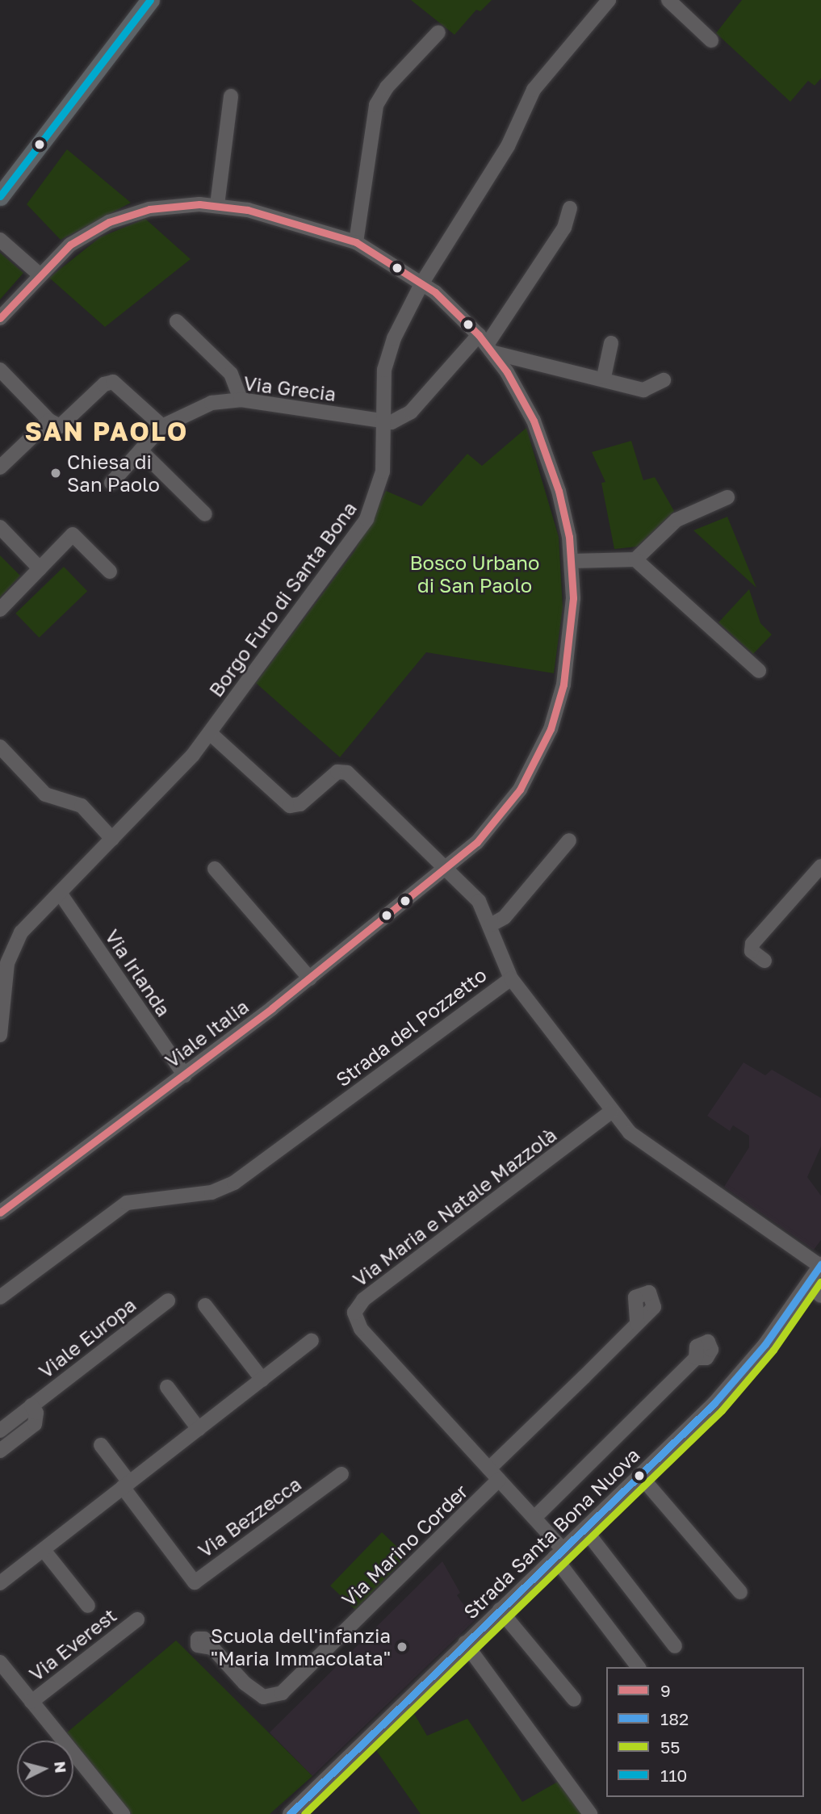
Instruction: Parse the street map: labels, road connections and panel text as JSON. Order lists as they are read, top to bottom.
{
  "streets": {
    "street": [
      "Via Grecia",
      "Borgo Furo di Santa Bona",
      "Via Irlanda",
      "Strada del Pozzetto",
      "Viale Italia",
      "Via Maria e Natale Mazzolà",
      "Viale Europa",
      "Via Bezzecca",
      "Strada Santa Bona Nuova",
      "Via Marino Corder",
      "Via Everest"
    ]
  },
  "crossings": [
    ["Via Grecia", "Borgo Furo di Santa Bona"],
    ["Borgo Furo di Santa Bona", "Via Irlanda"],
    ["Borgo Furo di Santa Bona", "Viale Italia"],
    ["Via Irlanda", "Viale Italia"],
    ["Strada del Pozzetto", "Via Maria e Natale Mazzolà"],
    ["Strada del Pozzetto", "Strada Santa Bona Nuova"],
    ["Via Maria e Natale Mazzolà", "Strada Santa Bona Nuova"],
    ["Via Maria e Natale Mazzolà", "Via Marino Corder"]
  ],
  "districts": ["SAN PAOLO"],
  "parks": ["Bosco Urbano di San Paolo"],
  "places": ["Chiesa di San Paolo", "Scuola dell'infanzia \"Maria Immacolata\""],
  "lines": [
    "transit line 110",
    "transit line 9",
    "transit line 182",
    "transit line 55"
  ],
  "legend": [
    "9",
    "182",
    "55",
    "110"
  ],
  "north": "right"
}
